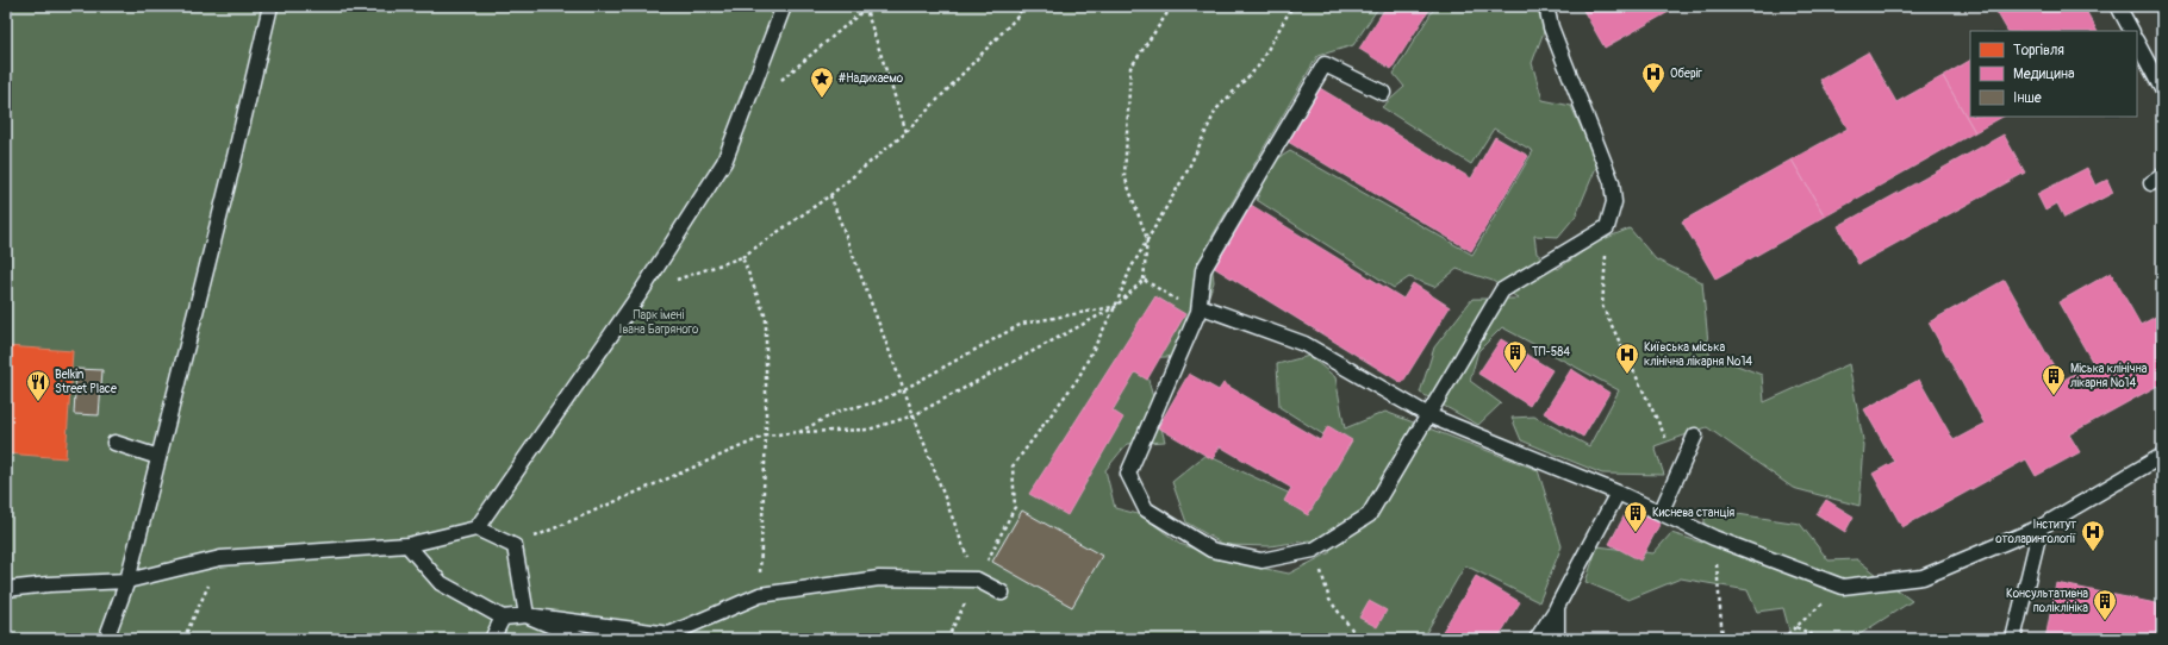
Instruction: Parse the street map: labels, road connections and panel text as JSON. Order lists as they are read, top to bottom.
{
  "parks": ["Парк імені Івана Багряного"],
  "places": {
    "hospital": ["Оберіг", "Київська міська клінічна лікарня №14", "Інститут отоларингології"],
    "place": ["#Надихаемо"],
    "building": [
      "ТП-584",
      "Міська клінічна лікарня №14",
      "Киснева станція",
      "Консультативна поліклініка"
    ],
    "restaurant": ["Belkin Street Place"]
  },
  "legend": ["Торгівля", "Медицина", "Інше"]
}
